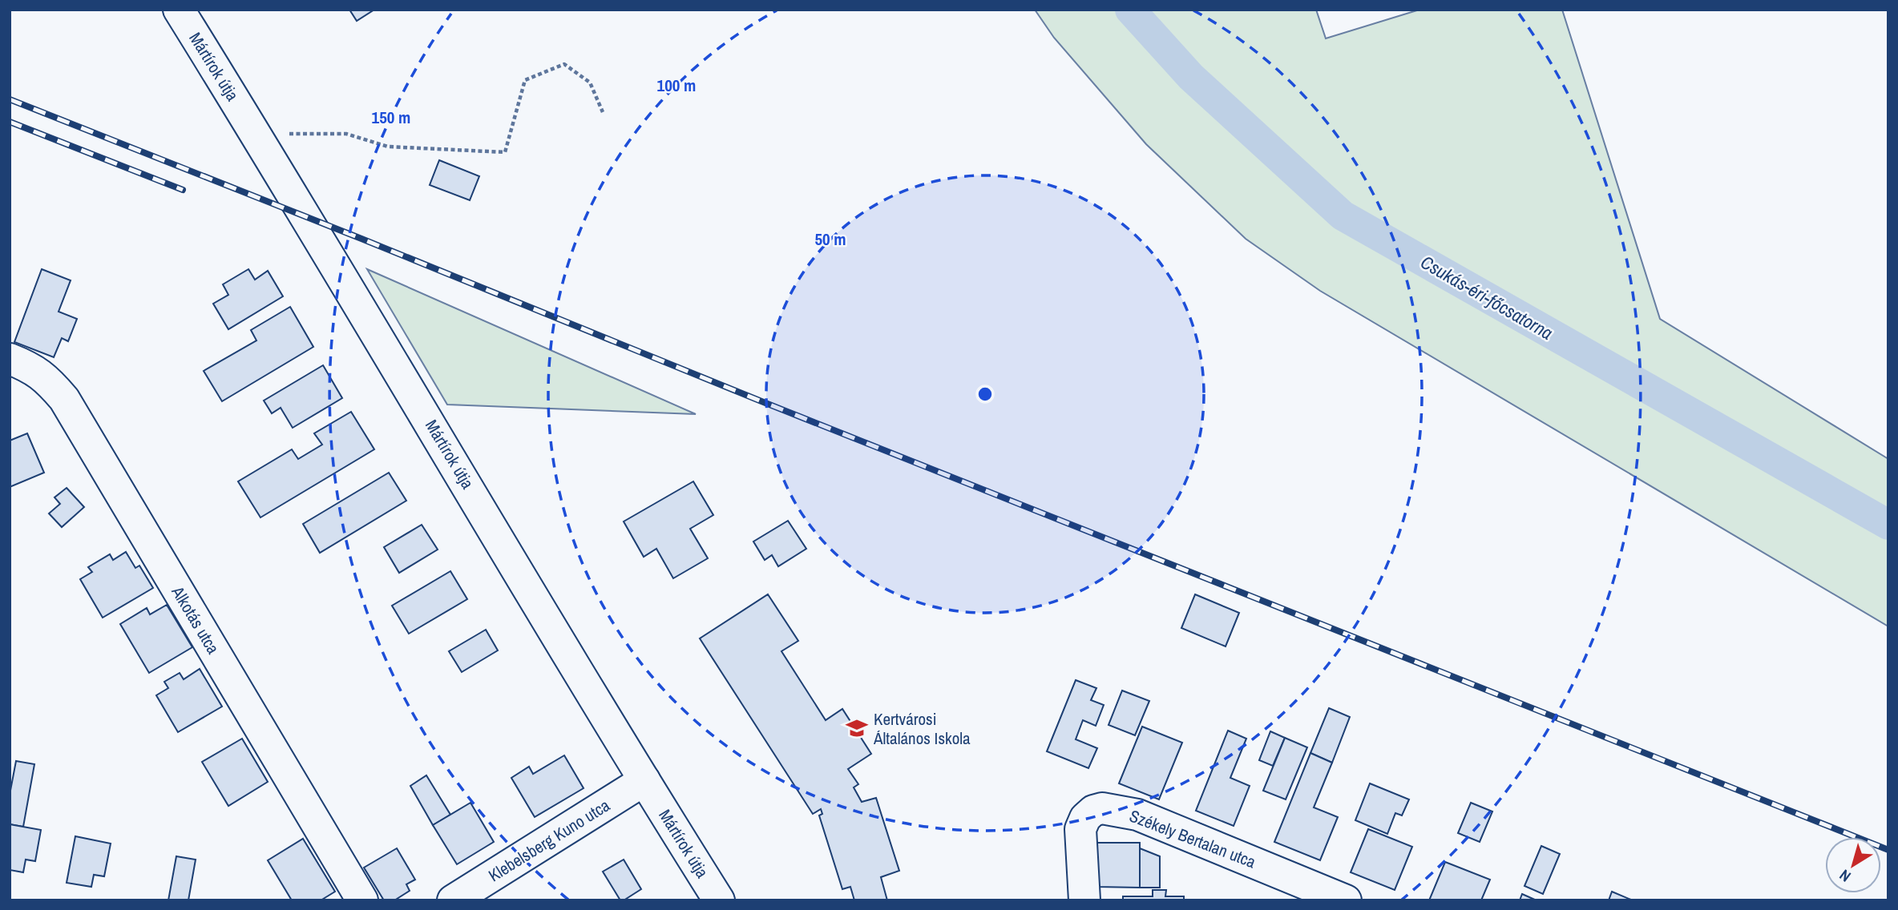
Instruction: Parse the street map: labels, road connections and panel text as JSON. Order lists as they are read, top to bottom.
{
  "streets": {
    "street": [
      "Mártírok útja",
      "Alkotás utca",
      "Székely Bertalan utca",
      "Klebelsberg Kuno utca"
    ]
  },
  "crossings": [
    ["Mártírok útja", "Klebelsberg Kuno utca"]
  ],
  "water": ["Csukás-éri-főcsatorna"],
  "places": {
    "school or university": ["Kertvárosi Általános Iskola"]
  },
  "north": "bottom left",
  "rings": ["100 m", "150 m", "50 m"]
}
